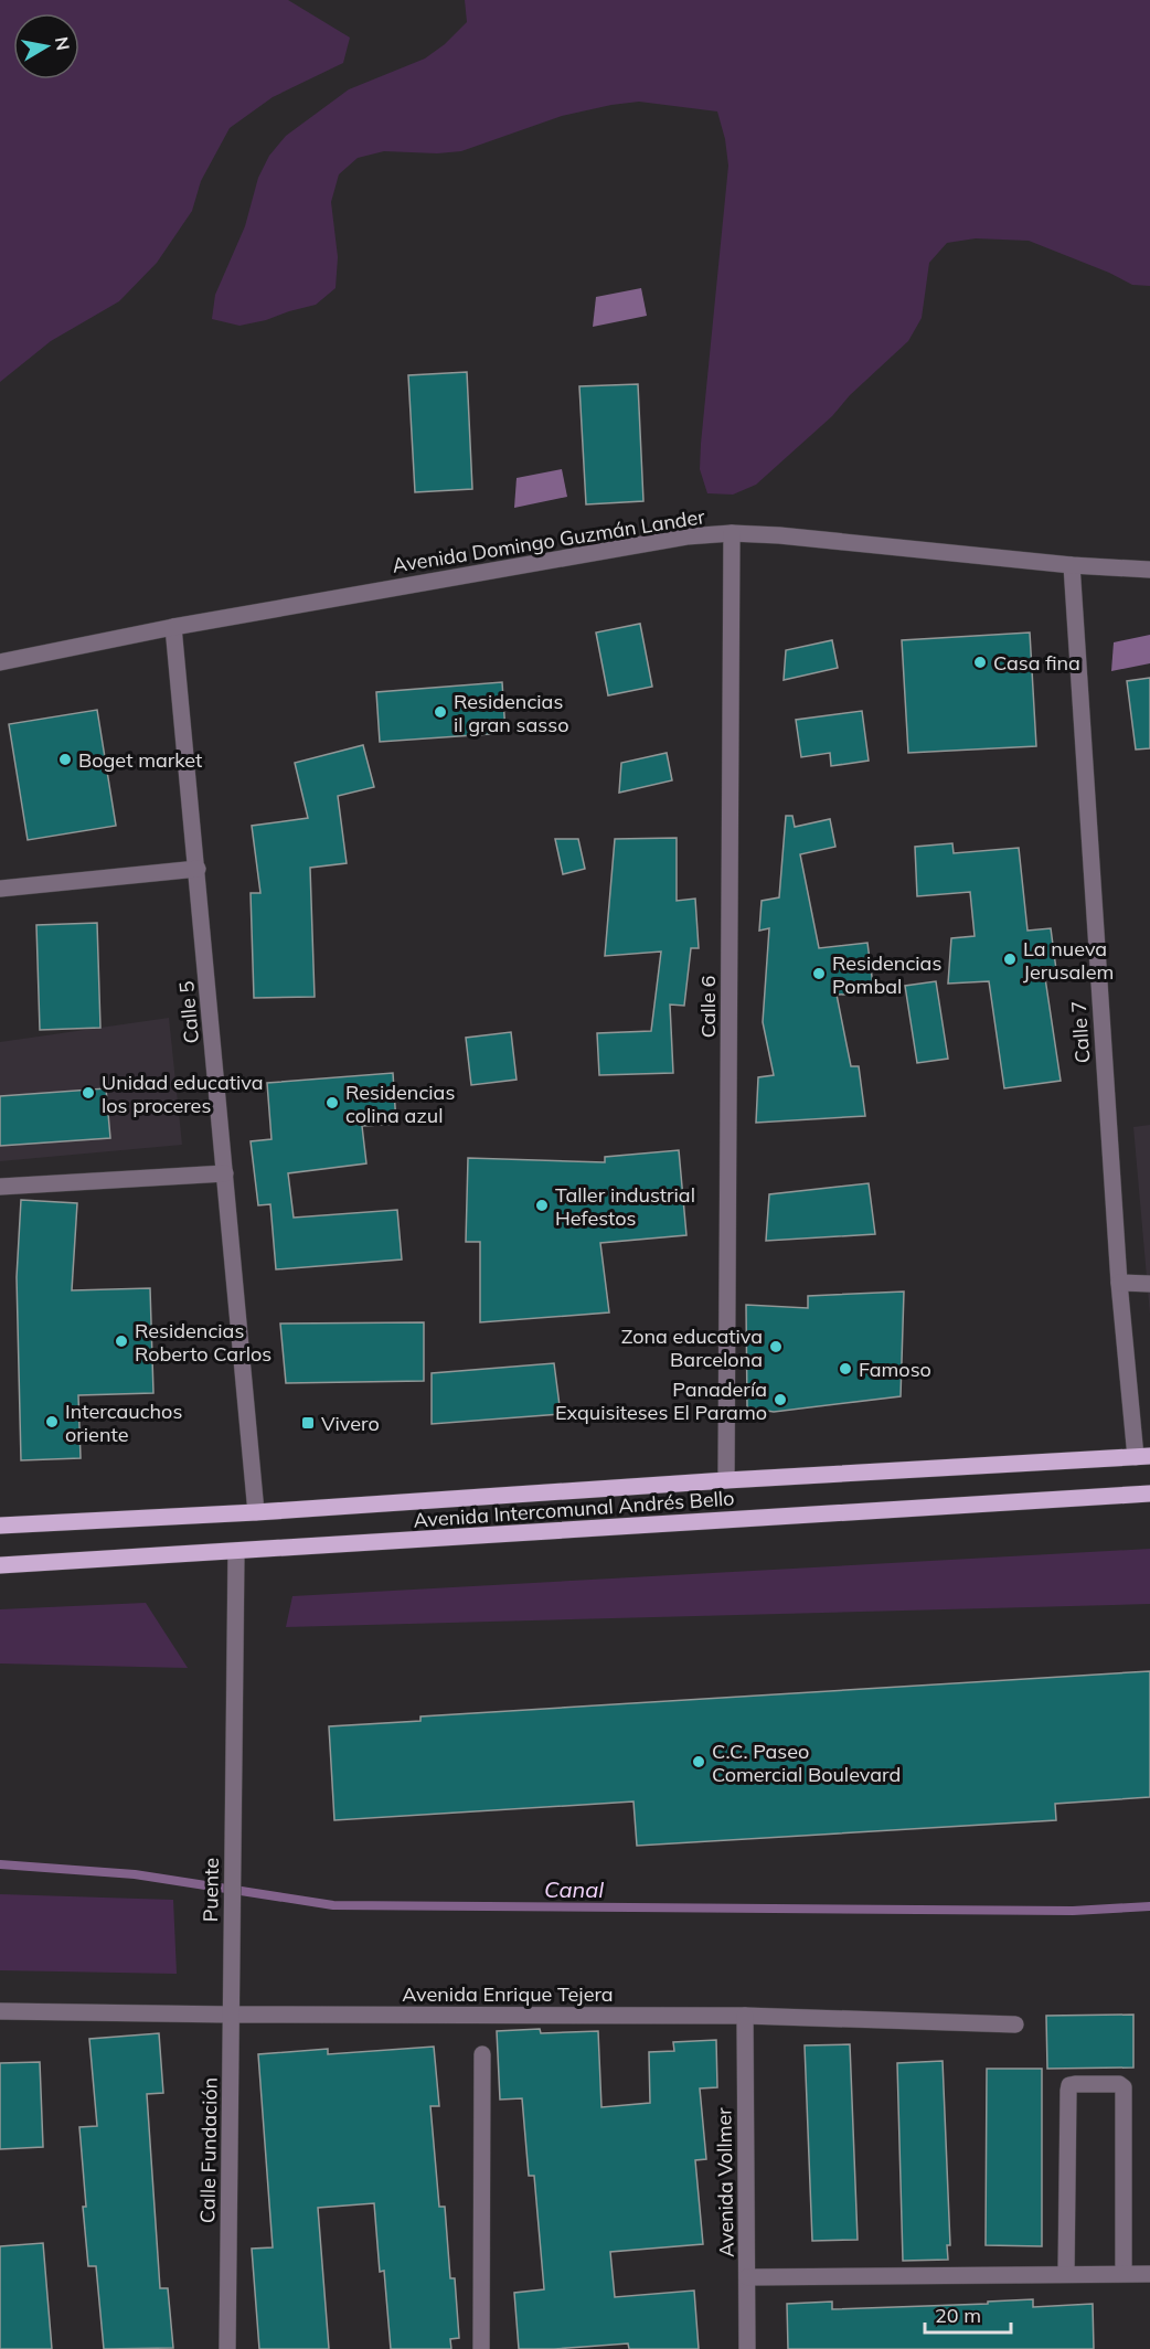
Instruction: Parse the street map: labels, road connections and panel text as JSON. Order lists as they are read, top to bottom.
{
  "streets": {
    "main road": ["Avenida Intercomunal Andrés Bello"],
    "street": [
      "Avenida Domingo Guzmán Lander",
      "Calle 6",
      "Calle 5",
      "Calle 7",
      "Puente",
      "Avenida Enrique Tejera",
      "Calle Fundación",
      "Avenida Vollmer"
    ]
  },
  "crossings": [
    ["Avenida Domingo Guzmán Lander", "Calle 6"],
    ["Avenida Domingo Guzmán Lander", "Calle 5"],
    ["Avenida Domingo Guzmán Lander", "Calle 7"],
    ["Calle 6", "Avenida Intercomunal Andrés Bello"],
    ["Calle 5", "Avenida Intercomunal Andrés Bello"],
    ["Calle 7", "Avenida Intercomunal Andrés Bello"],
    ["Avenida Intercomunal Andrés Bello", "Puente"],
    ["Puente", "Calle Fundación"],
    ["Avenida Enrique Tejera", "Calle Fundación"],
    ["Avenida Enrique Tejera", "Avenida Vollmer"]
  ],
  "water": ["Canal"],
  "places": {
    "other": [
      "Casa fina",
      "Residencias il gran sasso",
      "Boget market",
      "La nueva Jerusalem",
      "Residencias Pombal",
      "Unidad educativa los proceres",
      "Residencias colina azul",
      "Taller industrial Hefestos",
      "Residencias Roberto Carlos",
      "Zona educativa Barcelona",
      "Famoso",
      "Panadería Exquisiteses El Paramo",
      "Intercauchos oriente",
      "C.C. Paseo Comercial Boulevard"
    ],
    "transit": ["Vivero"]
  },
  "scale_bar": "20 m",
  "north": "right"
}
